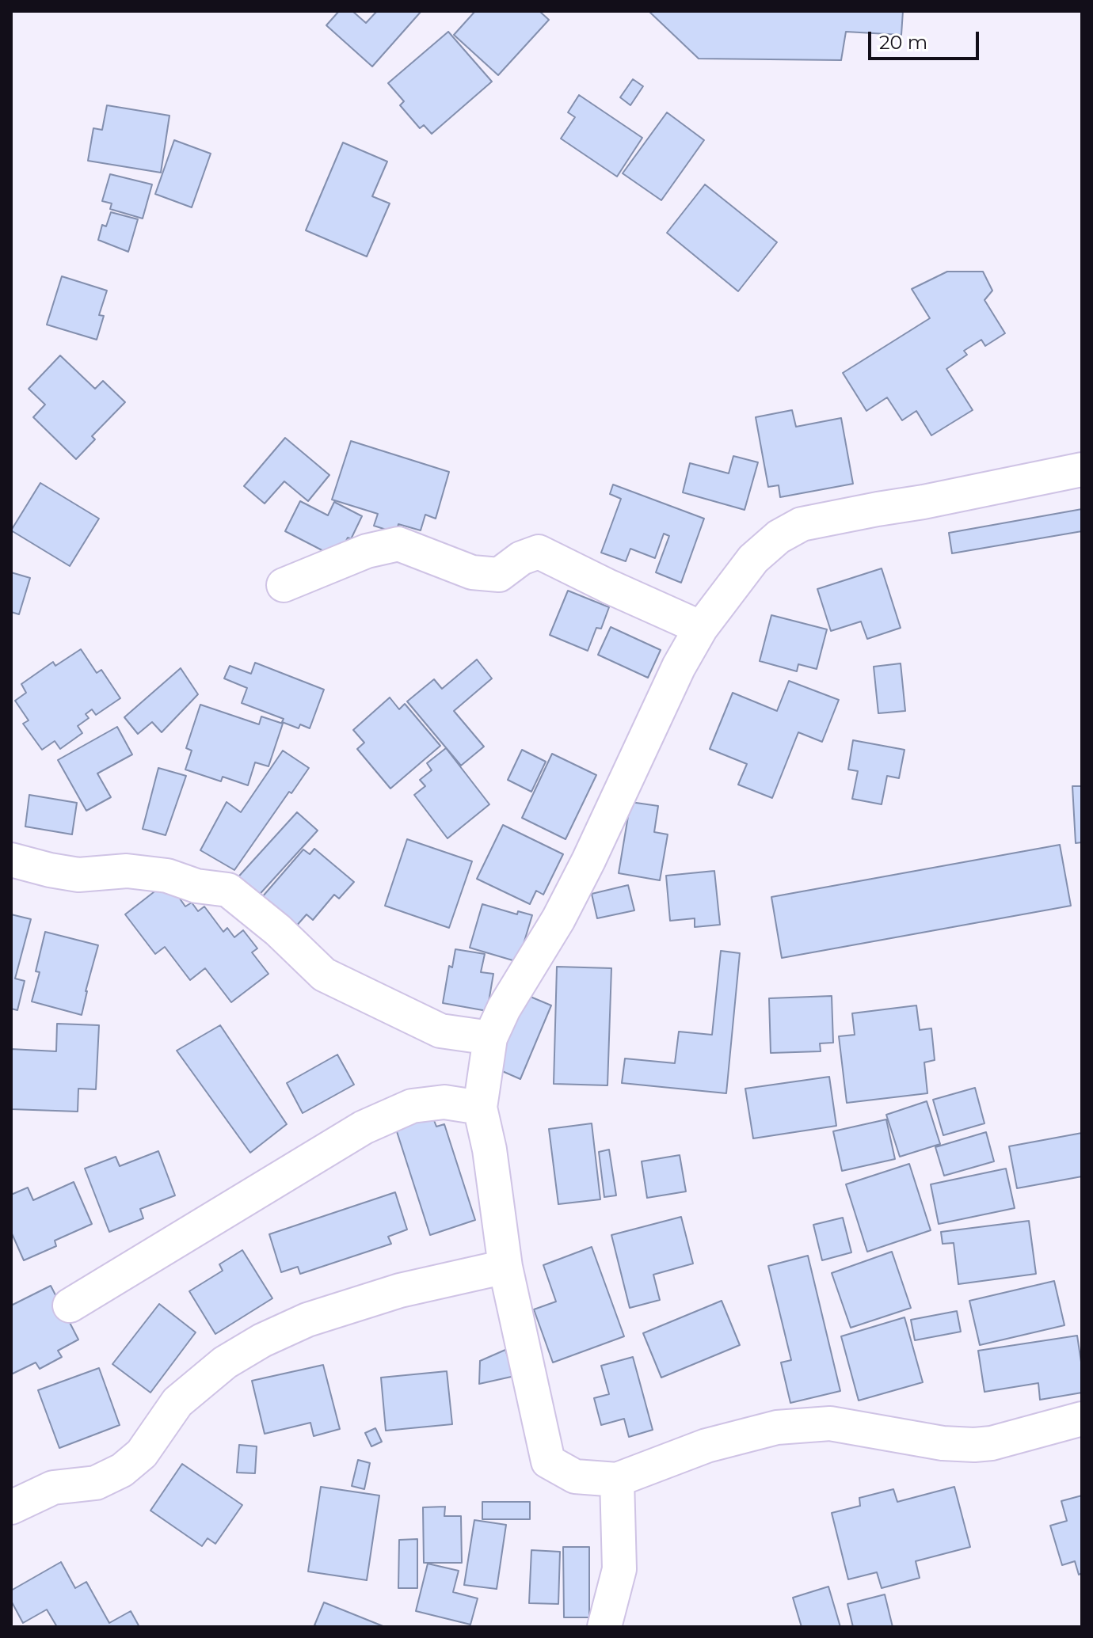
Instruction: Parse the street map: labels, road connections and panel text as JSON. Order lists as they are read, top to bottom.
{
  "scale_bar": "20 m"
}
